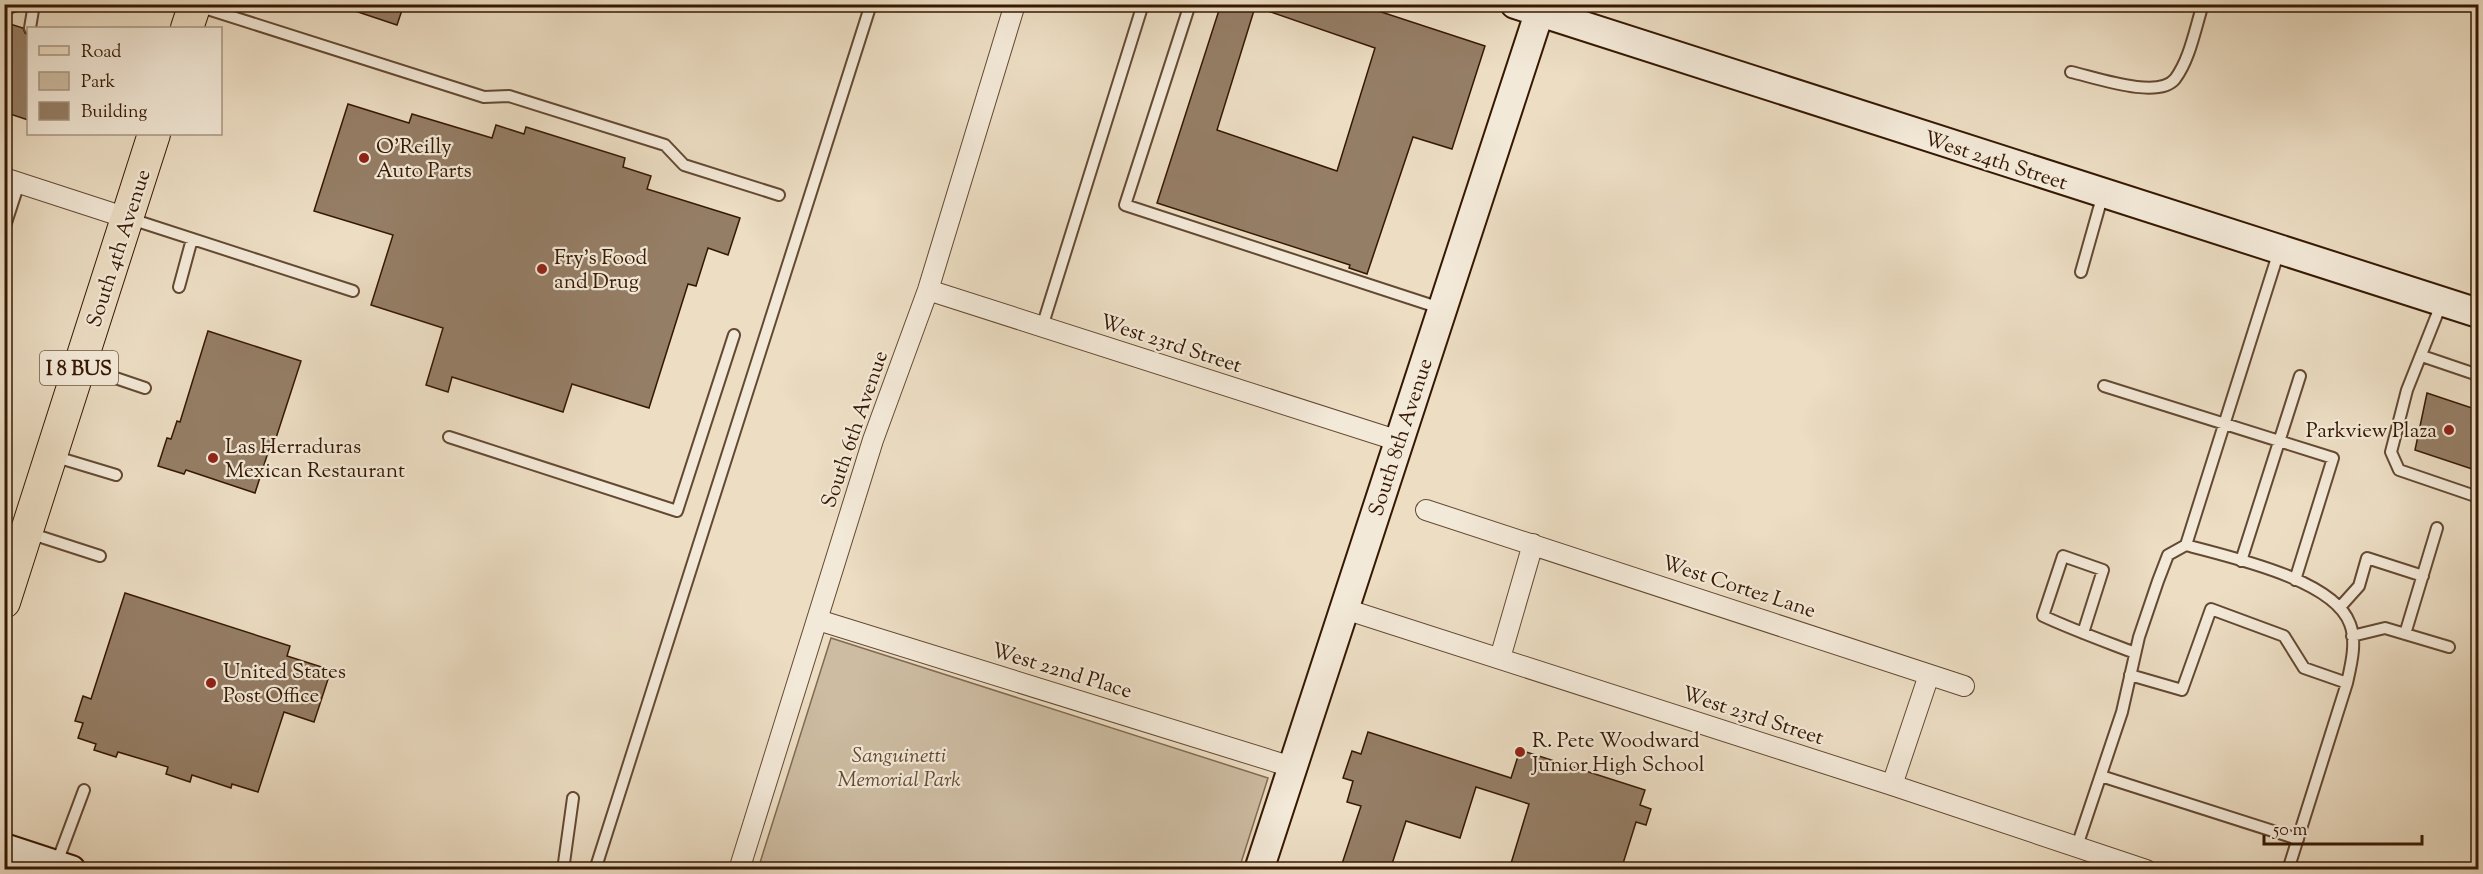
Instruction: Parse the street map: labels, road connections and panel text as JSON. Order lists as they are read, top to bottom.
{
  "streets": {
    "main road": [
      "West 24th Street",
      "South 4th Avenue",
      "I 8 BUS",
      "South 8th Avenue"
    ],
    "street": [
      "West 23rd Street",
      "South 6th Avenue",
      "West Cortez Lane",
      "West 22nd Place"
    ]
  },
  "crossings": [
    ["West 24th Street", "South 8th Avenue"],
    ["West 23rd Street", "South 6th Avenue"],
    ["West 23rd Street", "South 8th Avenue"],
    ["South 6th Avenue", "West 22nd Place"],
    ["South 8th Avenue", "West 22nd Place"]
  ],
  "parks": ["Sanguinetti Memorial Park"],
  "places": [
    "O'Reilly Auto Parts",
    "Fry's Food and Drug",
    "Parkview Plaza",
    "Las Herraduras Mexican Restaurant",
    "United States Post Office",
    "R. Pete Woodward Junior High School"
  ],
  "legend": ["Road", "Park", "Building"],
  "scale_bar": "50 m"
}
